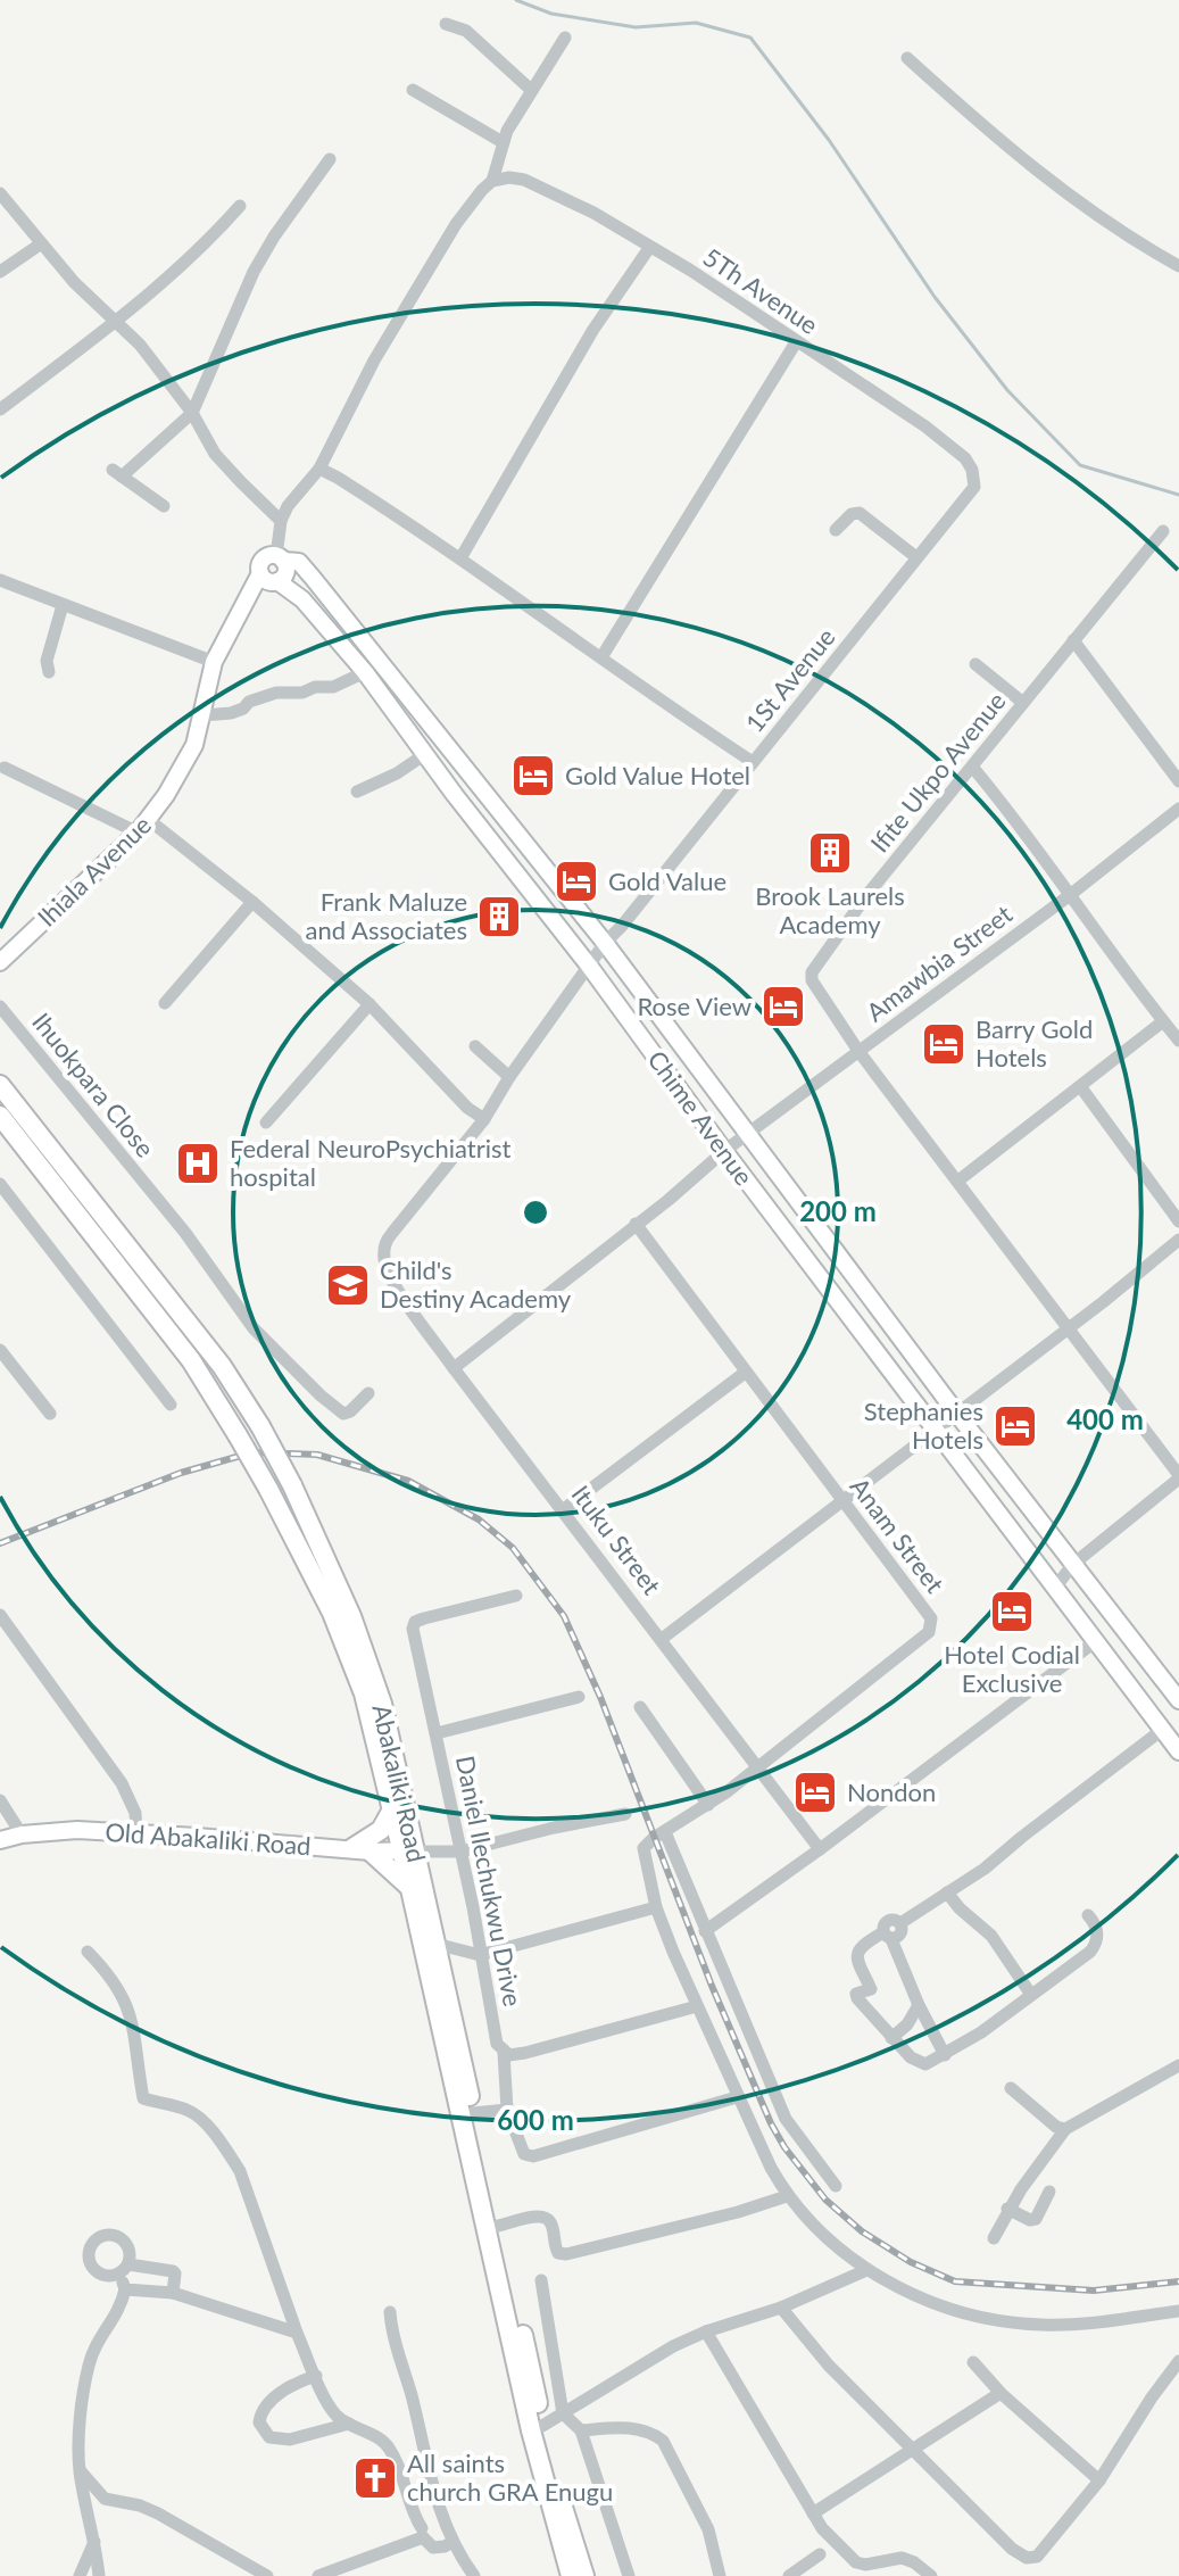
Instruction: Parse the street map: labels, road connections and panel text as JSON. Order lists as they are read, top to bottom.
{
  "streets": {
    "highway": ["Abakaliki Road"],
    "main road": ["Ihiala Avenue", "Chime Avenue", "Old Abakaliki Road"],
    "street": [
      "5Th Avenue",
      "1St Avenue",
      "Ifite Ukpo Avenue",
      "Amawbia Street",
      "Ihuokpara Close",
      "Anam Street",
      "Ituku Street",
      "Daniel Ilechukwu Drive"
    ]
  },
  "crossings": [
    ["5Th Avenue", "1St Avenue"],
    ["1St Avenue", "Chime Avenue"],
    ["1St Avenue", "Ituku Street"],
    ["Ifite Ukpo Avenue", "Amawbia Street"],
    ["Ihiala Avenue", "Chime Avenue"],
    ["Amawbia Street", "Chime Avenue"],
    ["Amawbia Street", "Anam Street"],
    ["Amawbia Street", "Ituku Street"],
    ["Anam Street", "Ituku Street"],
    ["Abakaliki Road", "Old Abakaliki Road"]
  ],
  "places": {
    "hotel": [
      "Gold Value Hotel",
      "Gold Value",
      "Rose View",
      "Barry Gold Hotels",
      "Stephanies Hotels",
      "Hotel Codial Exclusive",
      "Nondon"
    ],
    "building": ["Brook Laurels Academy", "Frank Maluze and Associates"],
    "hospital": ["Federal NeuroPsychiatrist hospital"],
    "school or university": ["Child's Destiny Academy"],
    "church": ["All saints church GRA Enugu"]
  },
  "rings": ["200 m", "400 m", "600 m"]
}
